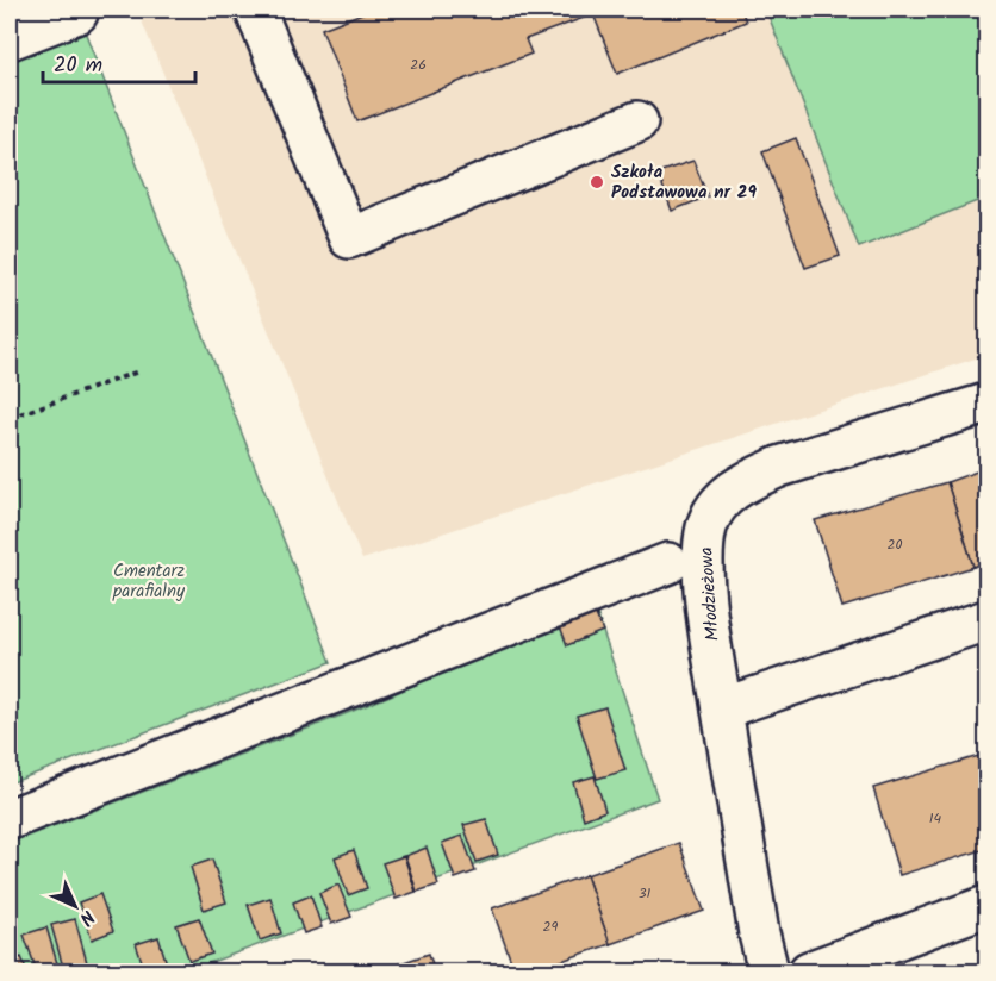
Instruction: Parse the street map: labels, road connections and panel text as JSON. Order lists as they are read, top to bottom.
{
  "streets": {
    "street": ["Młodzieżowa"]
  },
  "parks": ["Cmentarz parafialny"],
  "places": ["Szkoła Podstawowa nr 29"],
  "house_numbers": [
    "26",
    "20",
    "14",
    "31",
    "29"
  ],
  "scale_bar": "20 m",
  "north": "bottom right"
}
